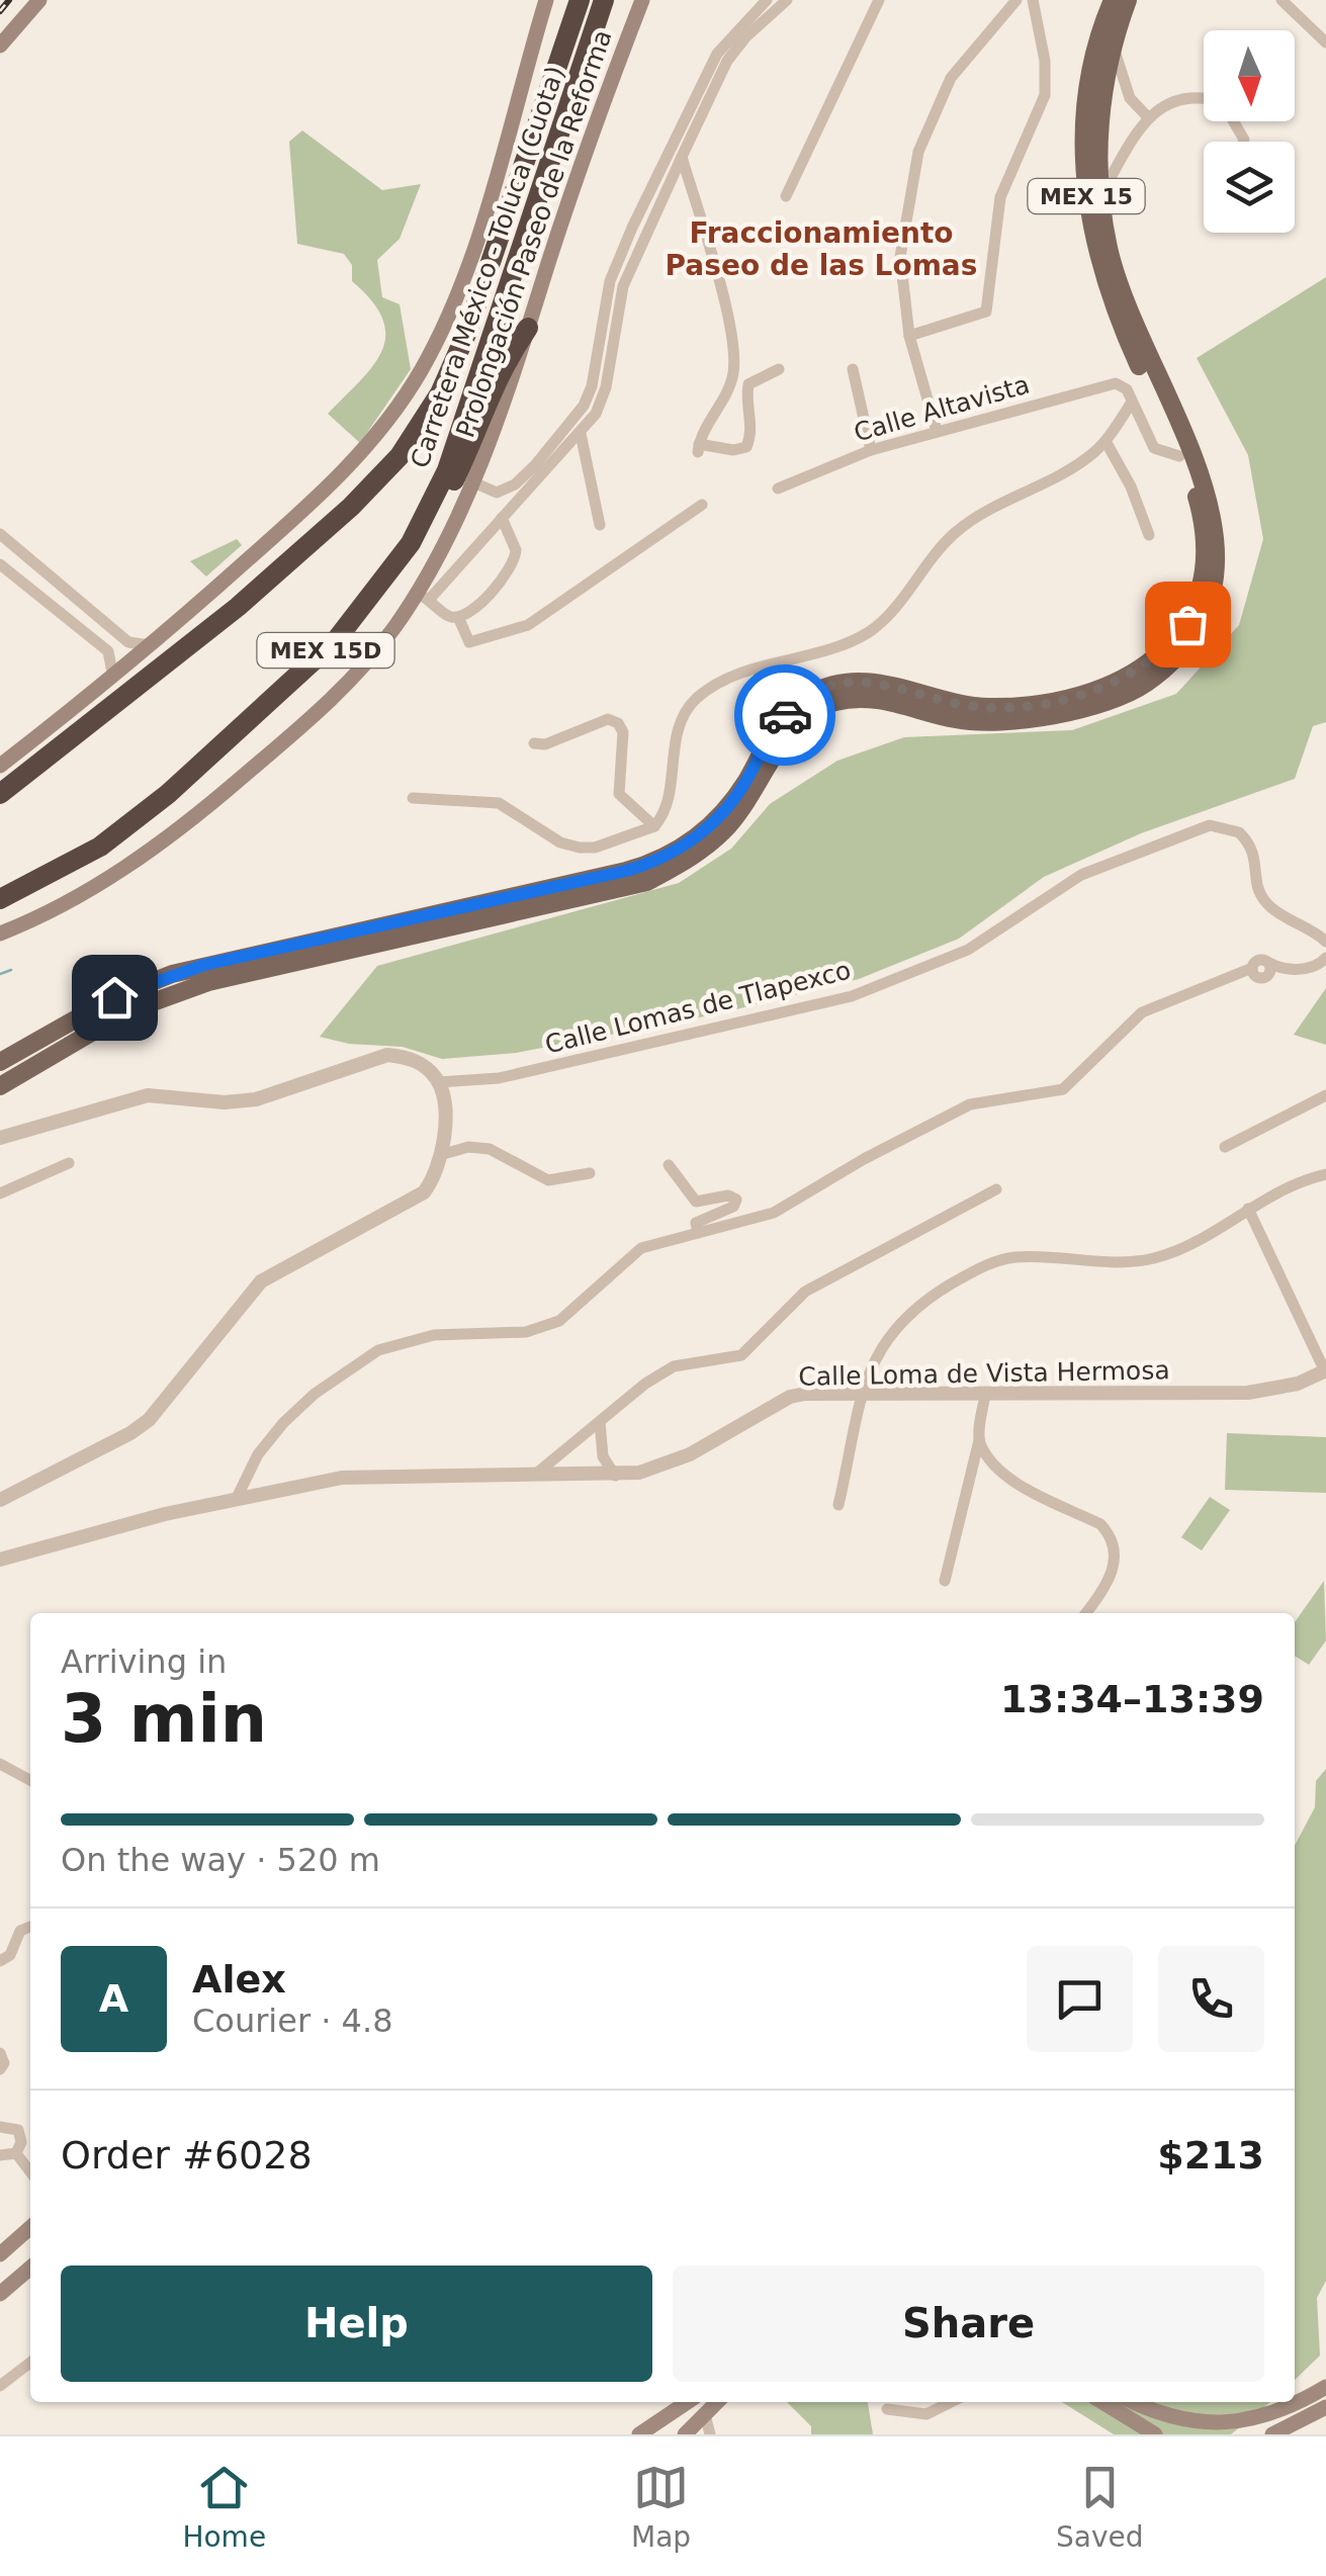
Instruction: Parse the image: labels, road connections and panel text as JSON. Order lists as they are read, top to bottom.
{
  "streets": {
    "highway": ["Carretera México - Toluca (Cuota)", "MEX 15D"],
    "main road": ["MEX 15", "Prolongación Paseo de la Reforma"],
    "street": ["Calle Altavista", "Calle Lomas de Tlapexco", "Calle Loma de Vista Hermosa"]
  },
  "districts": ["Fraccionamiento Paseo de las Lomas"],
  "north": "bottom",
  "page": {
    "heading": ["3 min", "Arriving in", "13:34–13:39"],
    "panel": [
      "Alex",
      "Courier · 4.8",
      "Order #6028",
      "$213"
    ],
    "bar": "On the way · 520 m",
    "round": "A",
    "buttons": ["Help", "Share"],
    "tabs": ["Home", "Map", "Saved"]
  }
}
